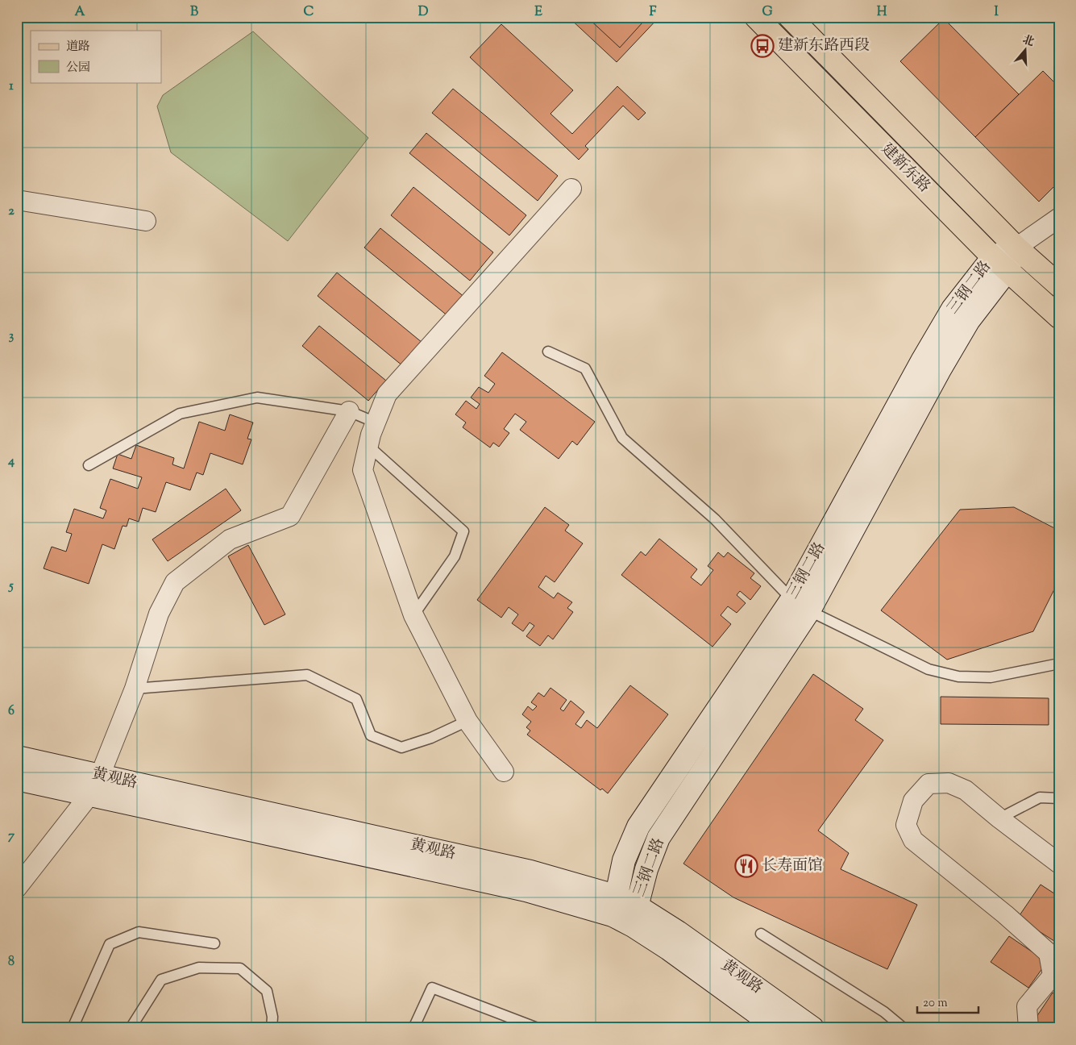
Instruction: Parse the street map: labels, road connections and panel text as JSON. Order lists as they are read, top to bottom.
{
  "streets": {
    "main road": ["建新东路", "三钢二路", "黄观路"]
  },
  "crossings": [
    ["建新东路", "三钢二路"],
    ["三钢二路", "黄观路"]
  ],
  "places": {
    "bus stop": ["建新东路西段"],
    "restaurant": ["长寿面馆"]
  },
  "legend": ["道路", "公园"],
  "scale_bar": "20 m",
  "north": "top",
  "grid": {
    "columns": [
      "A",
      "B",
      "C",
      "D",
      "E",
      "F",
      "G",
      "H",
      "I"
    ],
    "rows": [
      "1",
      "2",
      "3",
      "4",
      "5",
      "6",
      "7",
      "8"
    ]
  }
}
